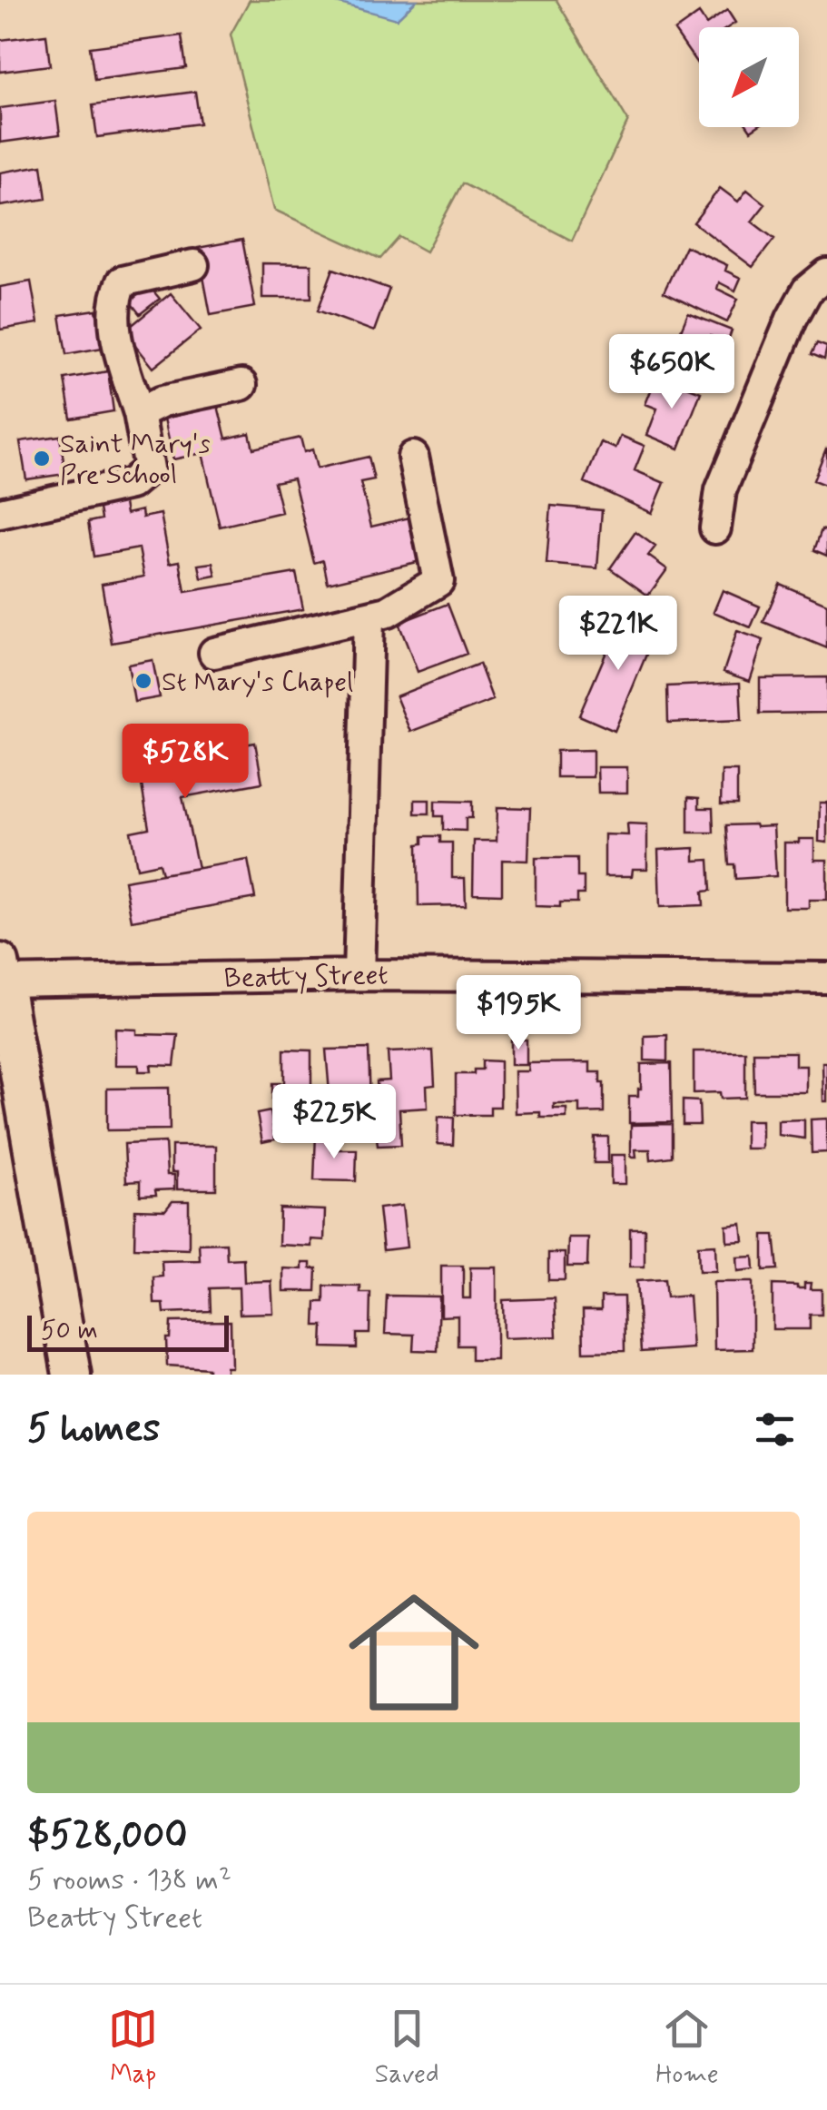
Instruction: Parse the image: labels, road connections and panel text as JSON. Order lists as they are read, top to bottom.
{
  "streets": {
    "street": ["Beatty Street"]
  },
  "places": ["Saint Mary's Pre School", "St Mary's Chapel"],
  "scale_bar": "50 m",
  "north": "bottom left",
  "page": {
    "price": [
      "$650K",
      "$221K",
      "$528K",
      "$195K",
      "$225K"
    ],
    "scale": "50 m",
    "heading": "5 homes",
    "list": [
      {
        "name": "$528,000",
        "note": "5 rooms · 138 m² · Beatty Street"
      }
    ],
    "tabs": ["Map", "Saved", "Home"]
  }
}
